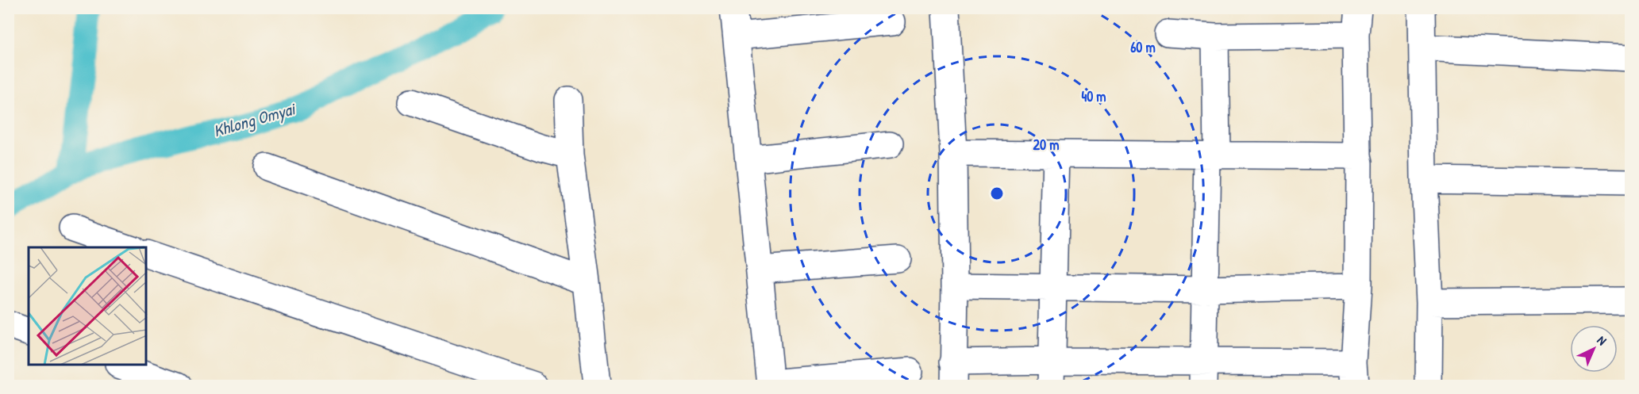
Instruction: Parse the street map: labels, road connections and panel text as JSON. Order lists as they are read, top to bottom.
{
  "water": ["Khlong Omyai"],
  "north": "top right",
  "rings": ["60 m", "40 m", "20 m"]
}
